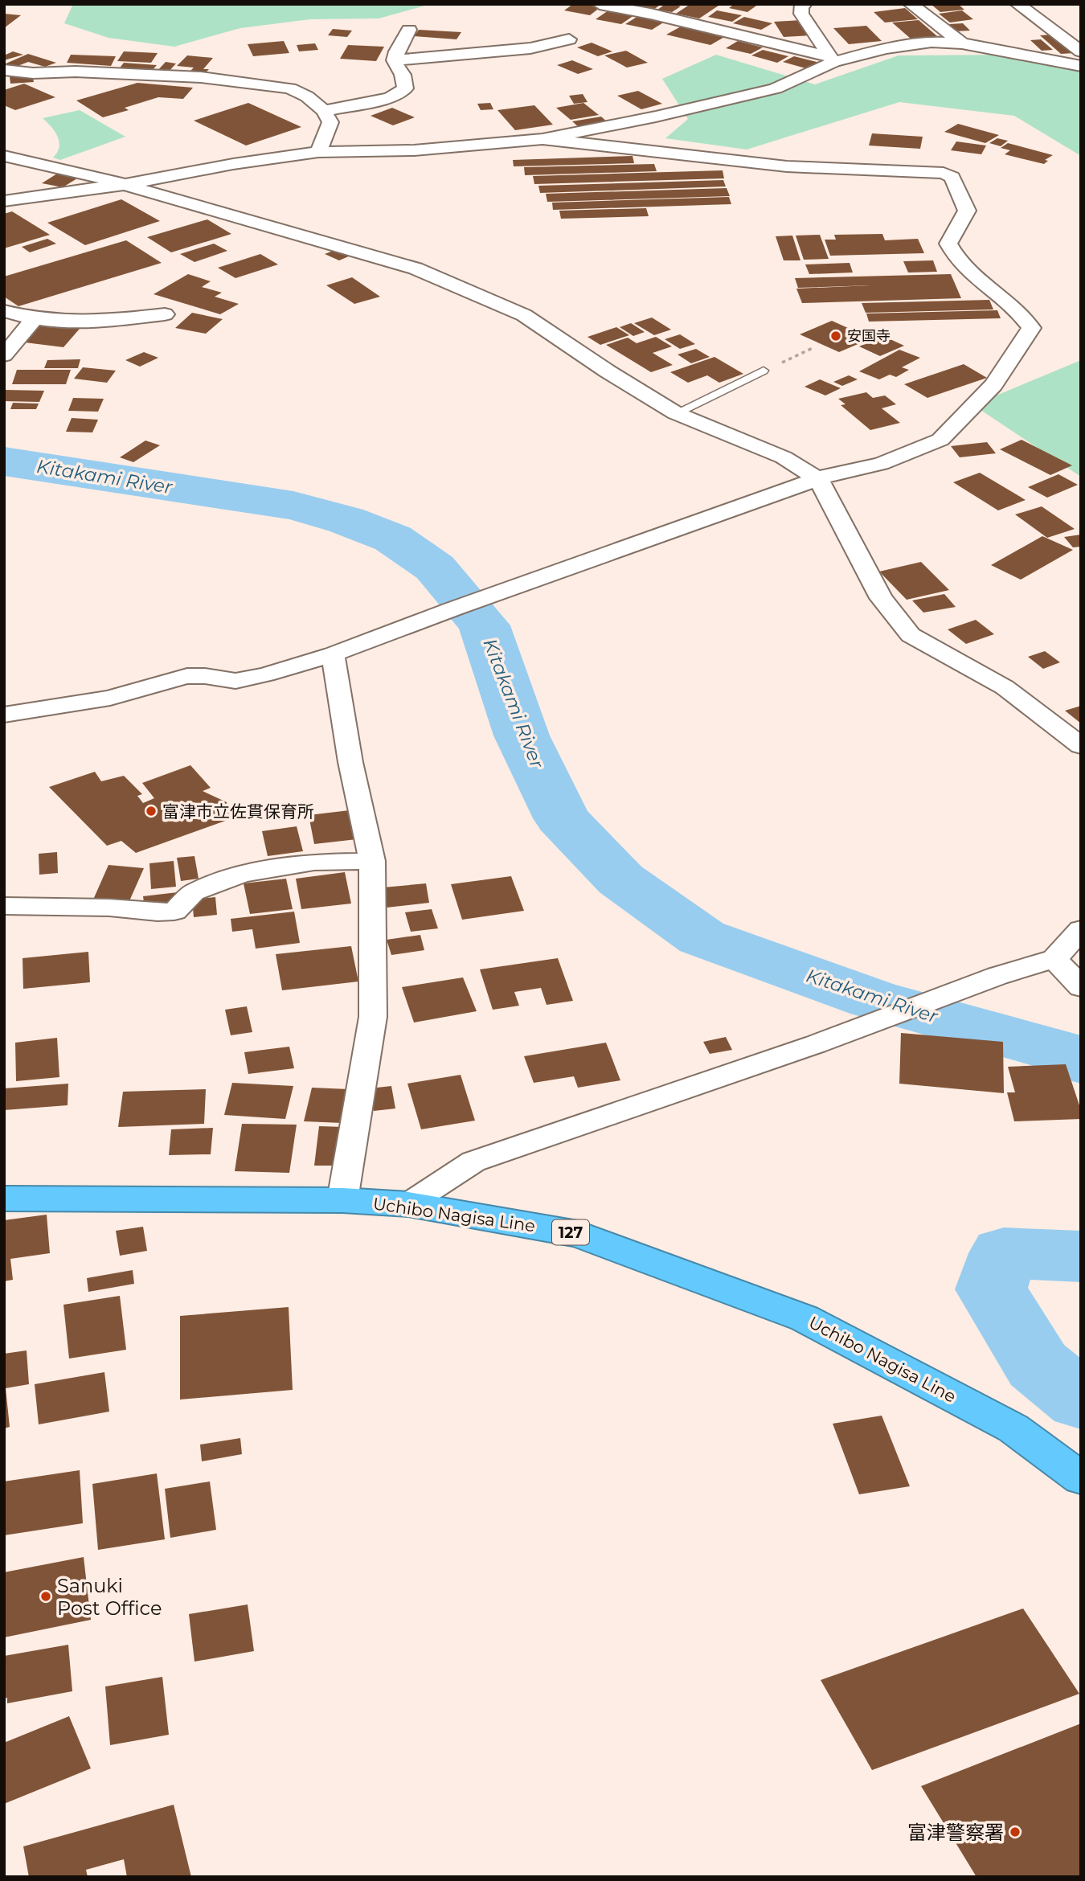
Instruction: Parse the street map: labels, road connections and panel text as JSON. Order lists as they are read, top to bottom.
{
  "streets": {
    "highway": ["Uchibo Nagisa Line", "127"]
  },
  "water": ["Kitakami River"],
  "places": [
    "安国寺",
    "富津市立佐貫保育所",
    "Sanuki Post Office",
    "富津警察署"
  ]
}
